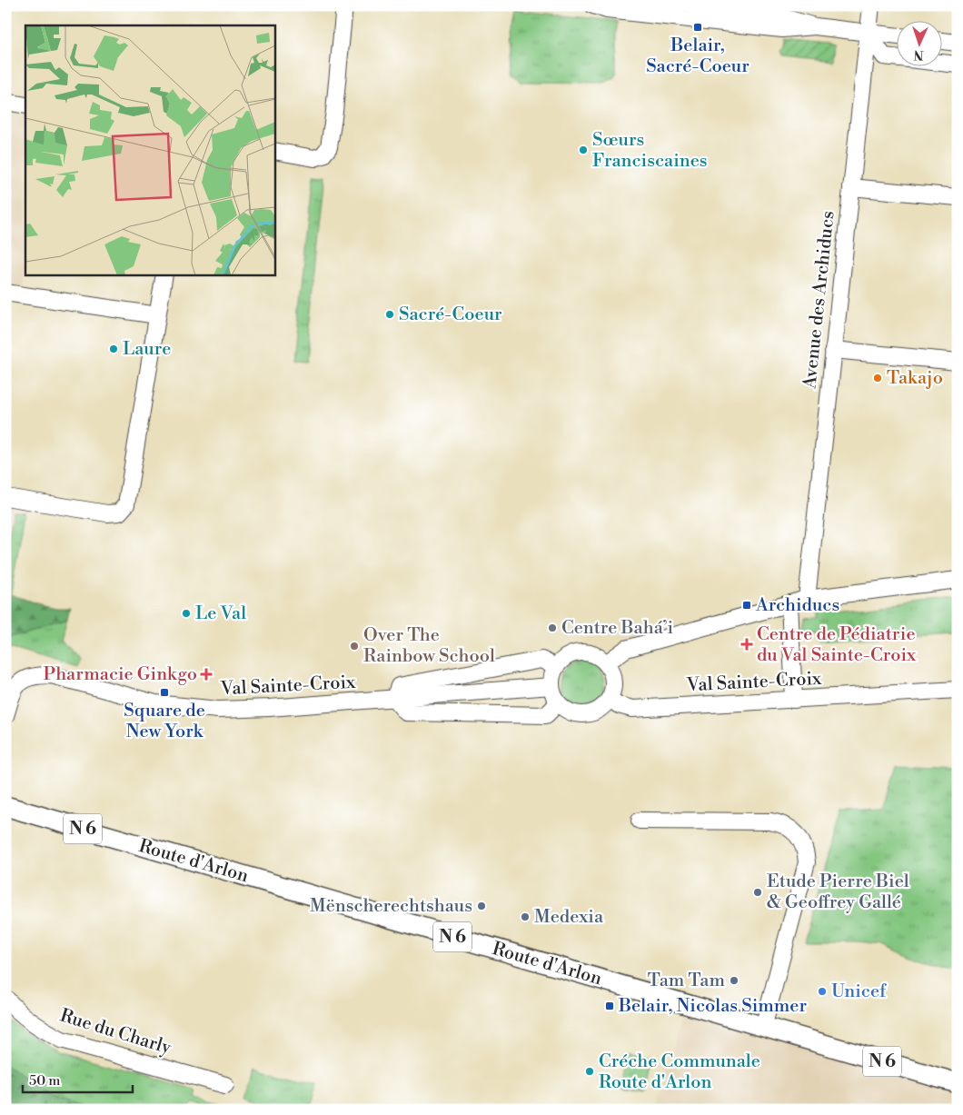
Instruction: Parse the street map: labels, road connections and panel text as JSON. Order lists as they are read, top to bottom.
{
  "streets": {
    "main road": ["N 6", "Route d'Arlon"],
    "street": ["Avenue des Archiducs", "Val Sainte-Croix", "Rue du Charly"]
  },
  "places": {
    "transit": [
      "Belair, Sacré-Coeur",
      "Archiducs",
      "Square de New York",
      "Belair, Nicolas Simmer"
    ],
    "other": [
      "Sœurs Franciscaines",
      "Sacré-Coeur",
      "Laure",
      "Takajo",
      "Le Val",
      "Centre Bahá’i",
      "Over The Rainbow School",
      "Etude Pierre Biel & Geoffrey Gallé",
      "Mënscherechtshaus",
      "Medexia",
      "Tam Tam",
      "Unicef",
      "Créche Communale Route d'Arlon"
    ],
    "health": ["Centre de Pédiatrie du Val Sainte-Croix", "Pharmacie Ginkgo"]
  },
  "scale_bar": "50 m",
  "north": "bottom"
}
